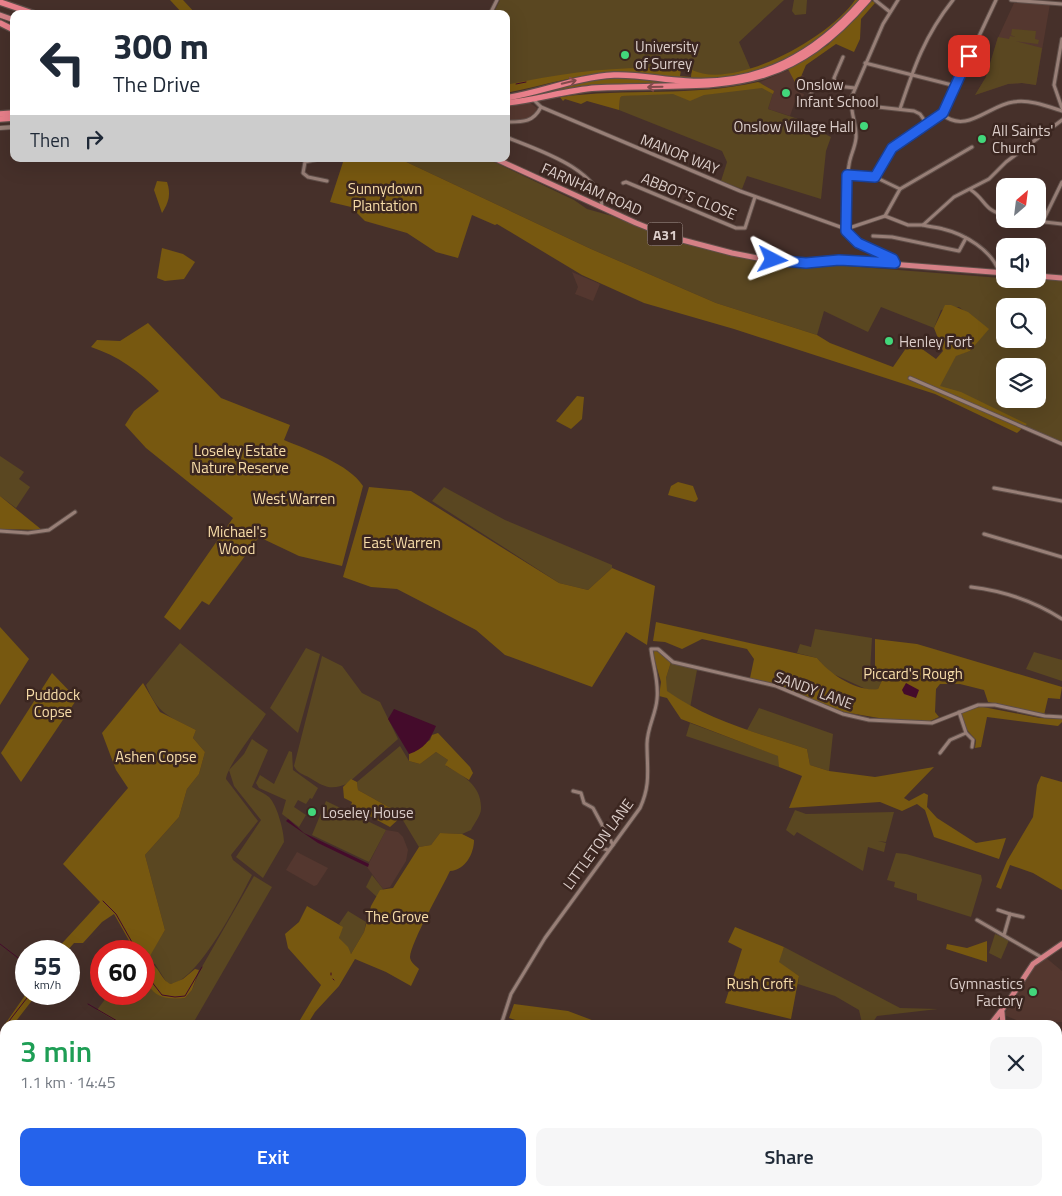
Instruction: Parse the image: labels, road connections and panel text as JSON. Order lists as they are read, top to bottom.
{
  "streets": {
    "main road": ["FARNHAM ROAD", "A31"],
    "street": [
      "MANOR WAY",
      "ABBOT'S CLOSE",
      "SANDY LANE",
      "LITTLETON LANE"
    ]
  },
  "crossings": [
    ["MANOR WAY", "ABBOT'S CLOSE"],
    ["SANDY LANE", "LITTLETON LANE"]
  ],
  "parks": [
    "Sunnydown Plantation",
    "Loseley Estate Nature Reserve",
    "West Warren",
    "Michael's Wood",
    "East Warren",
    "Piccard's Rough",
    "Puddock Copse",
    "Ashen Copse",
    "The Grove",
    "Rush Croft"
  ],
  "places": [
    "University of Surrey",
    "Onslow Infant School",
    "Onslow Village Hall",
    "All Saints' Church",
    "Henley Fort",
    "Loseley House",
    "Gymnastics Factory"
  ],
  "north": "top right",
  "page": {
    "turn": ["300 m", "The Drive"],
    "then": "Then",
    "speed": "55 km/h",
    "limit": "60",
    "heading": ["3 min", "1.1 km · 14:45"],
    "buttons": ["Exit", "Share"]
  }
}
